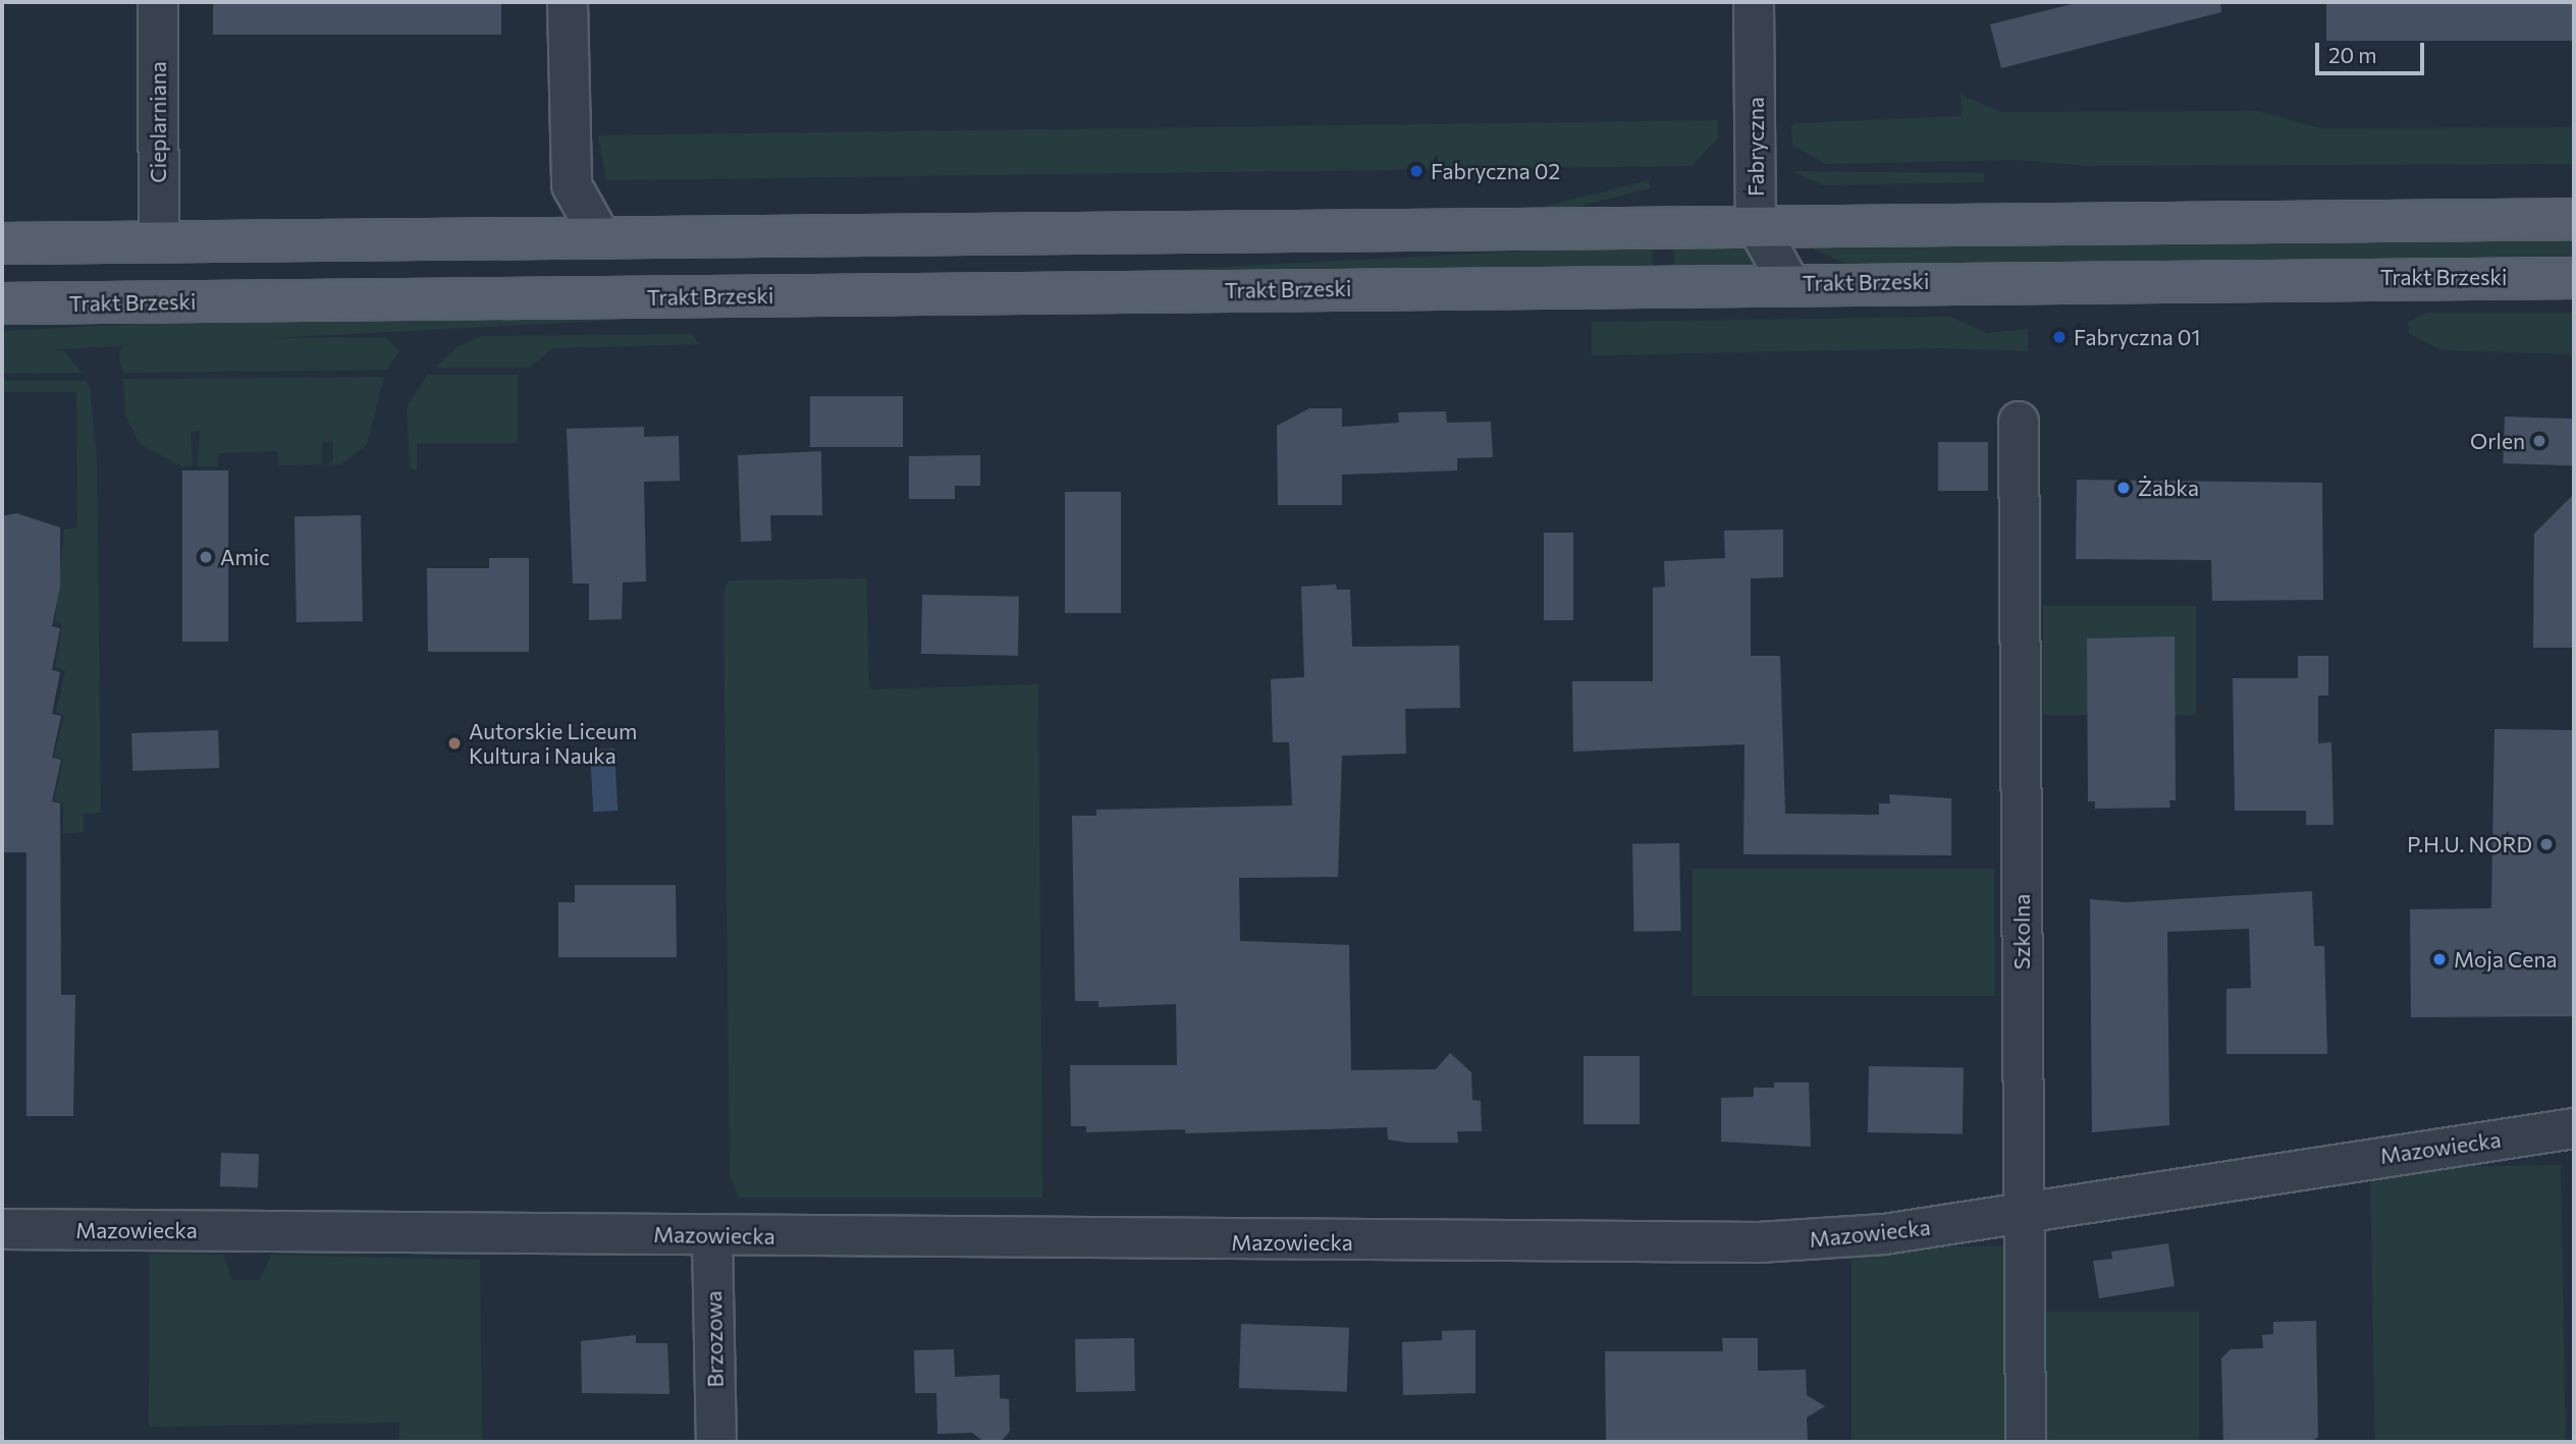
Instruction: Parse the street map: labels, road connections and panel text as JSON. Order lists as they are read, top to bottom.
{
  "streets": {
    "main road": ["Trakt Brzeski"],
    "street": [
      "Cieplarniana",
      "Fabryczna",
      "Szkolna",
      "Mazowiecka",
      "Brzozowa"
    ]
  },
  "crossings": [
    ["Fabryczna", "Trakt Brzeski"],
    ["Szkolna", "Mazowiecka"],
    ["Mazowiecka", "Brzozowa"]
  ],
  "places": [
    "Fabryczna 02",
    "Fabryczna 01",
    "Orlen",
    "Żabka",
    "Amic",
    "Autorskie Liceum Kultura i Nauka",
    "P.H.U. NORD",
    "Moja Cena"
  ],
  "scale_bar": "20 m"
}
